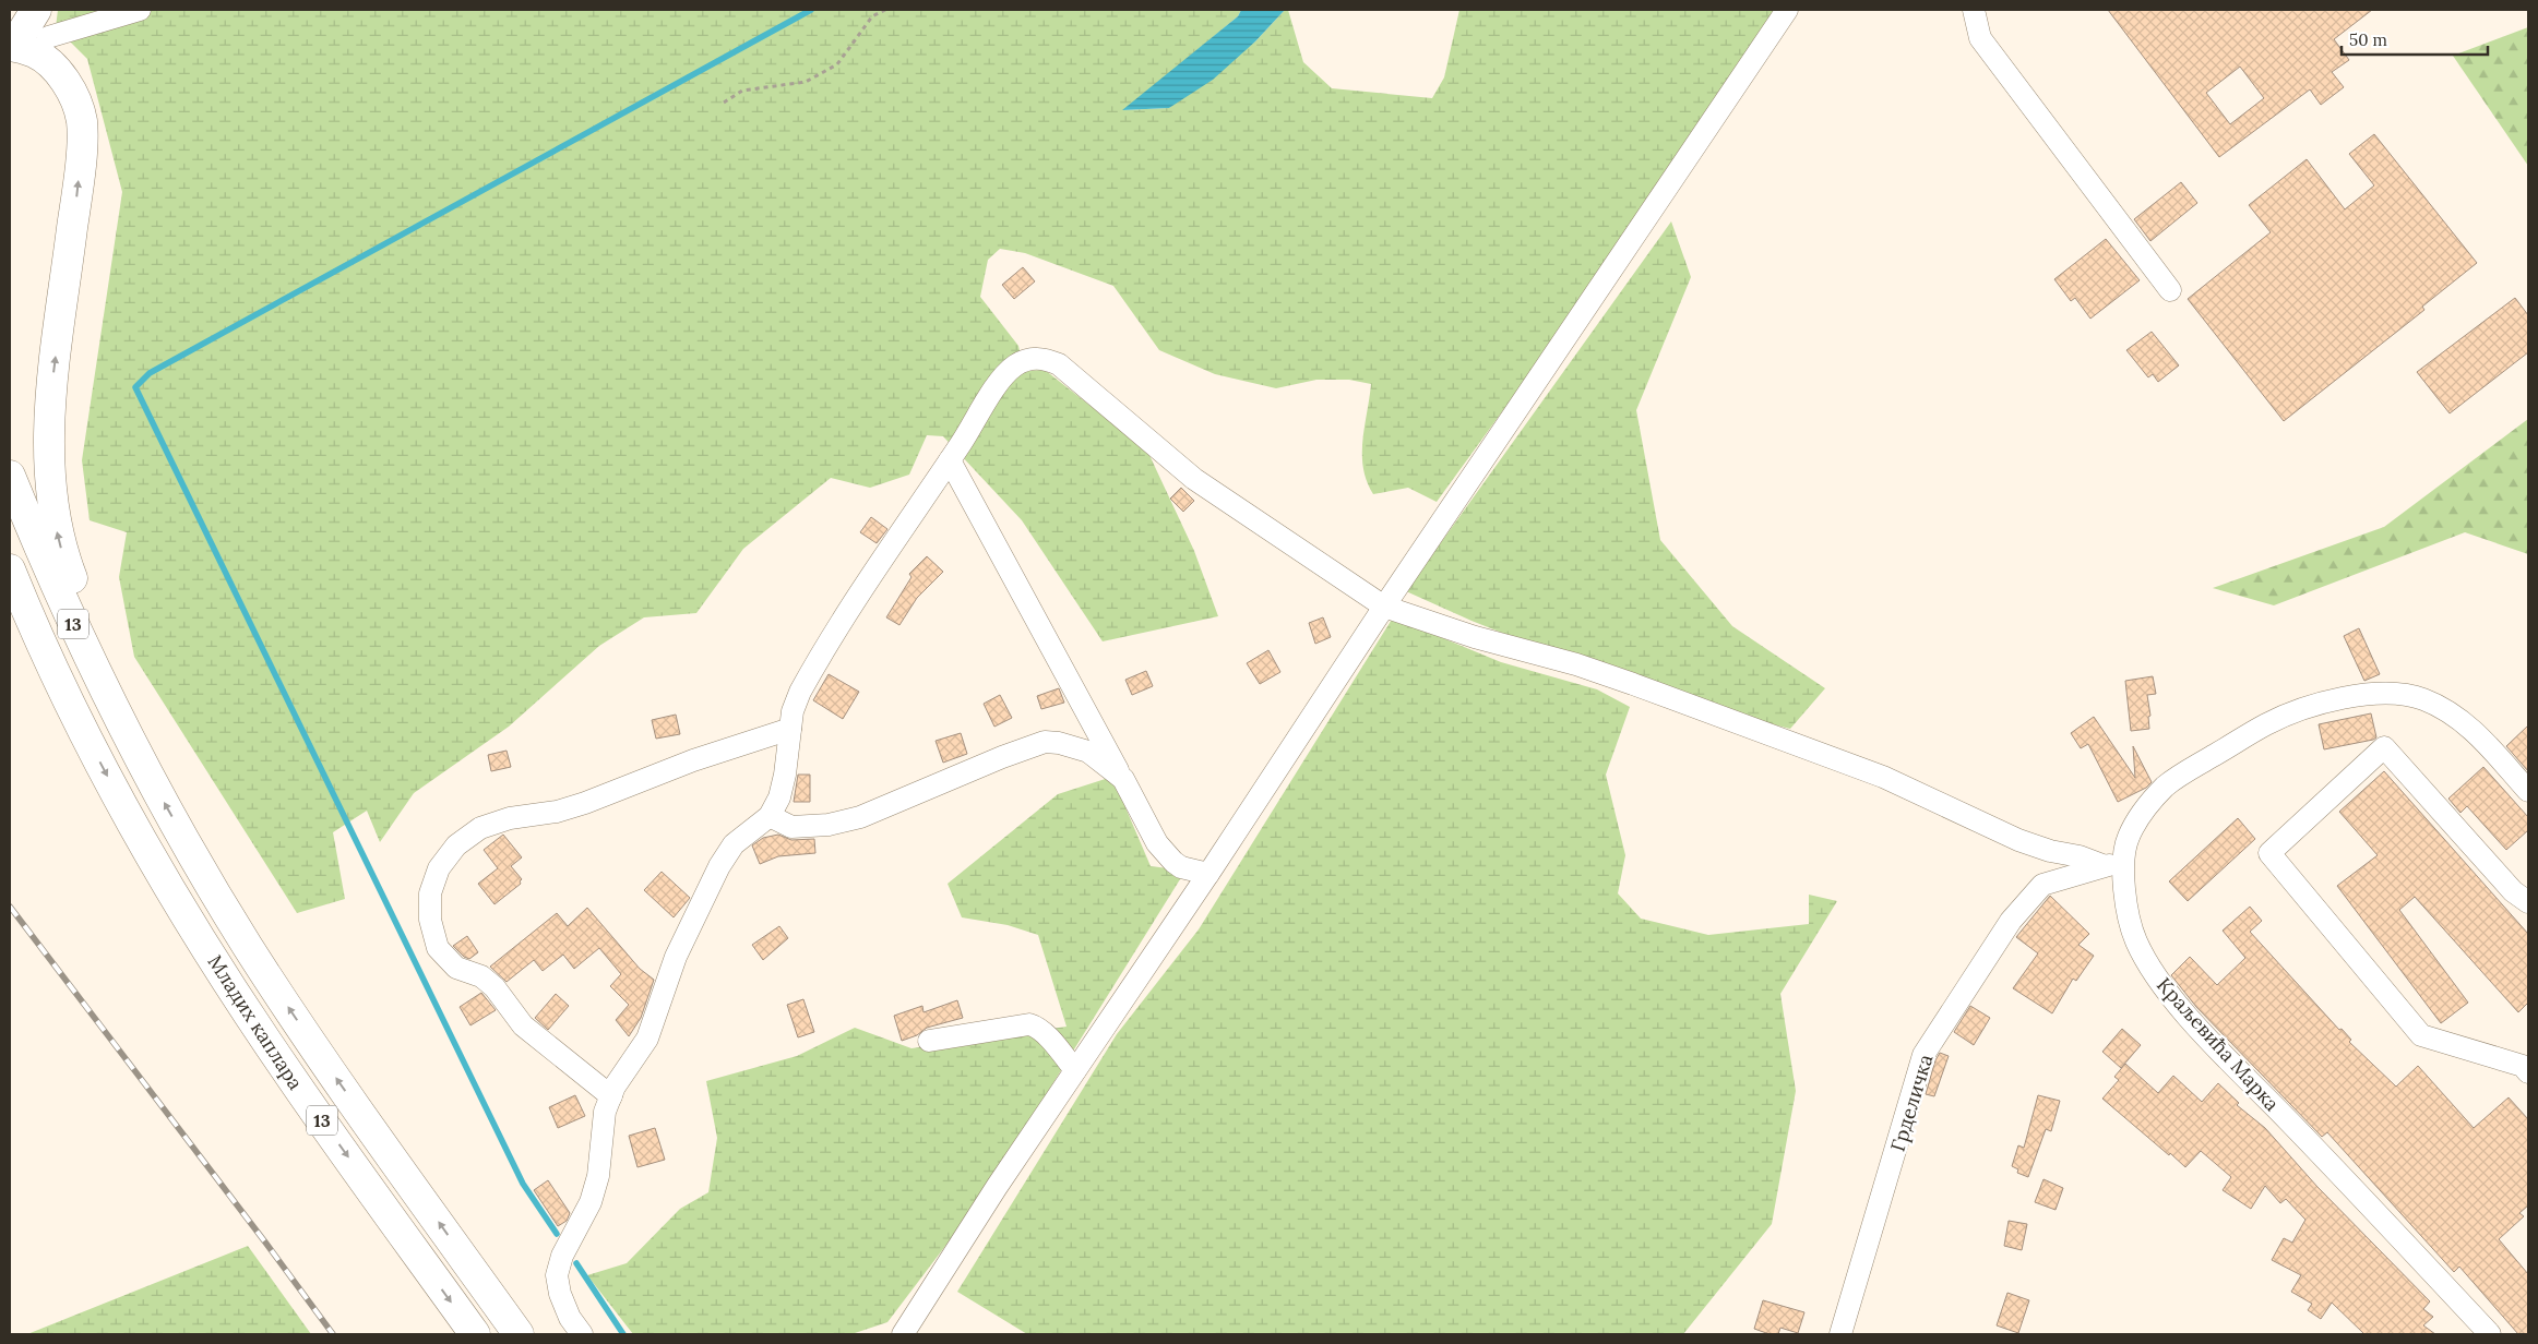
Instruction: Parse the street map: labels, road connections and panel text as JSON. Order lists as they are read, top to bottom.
{
  "streets": {
    "highway": ["13", "Младих каплара"],
    "lane": ["Краљевића Марка", "Грделичка"]
  },
  "crossings": [
    ["13", "Младих каплара"],
    ["Краљевића Марка", "Грделичка"]
  ],
  "scale_bar": "50 m"
}
